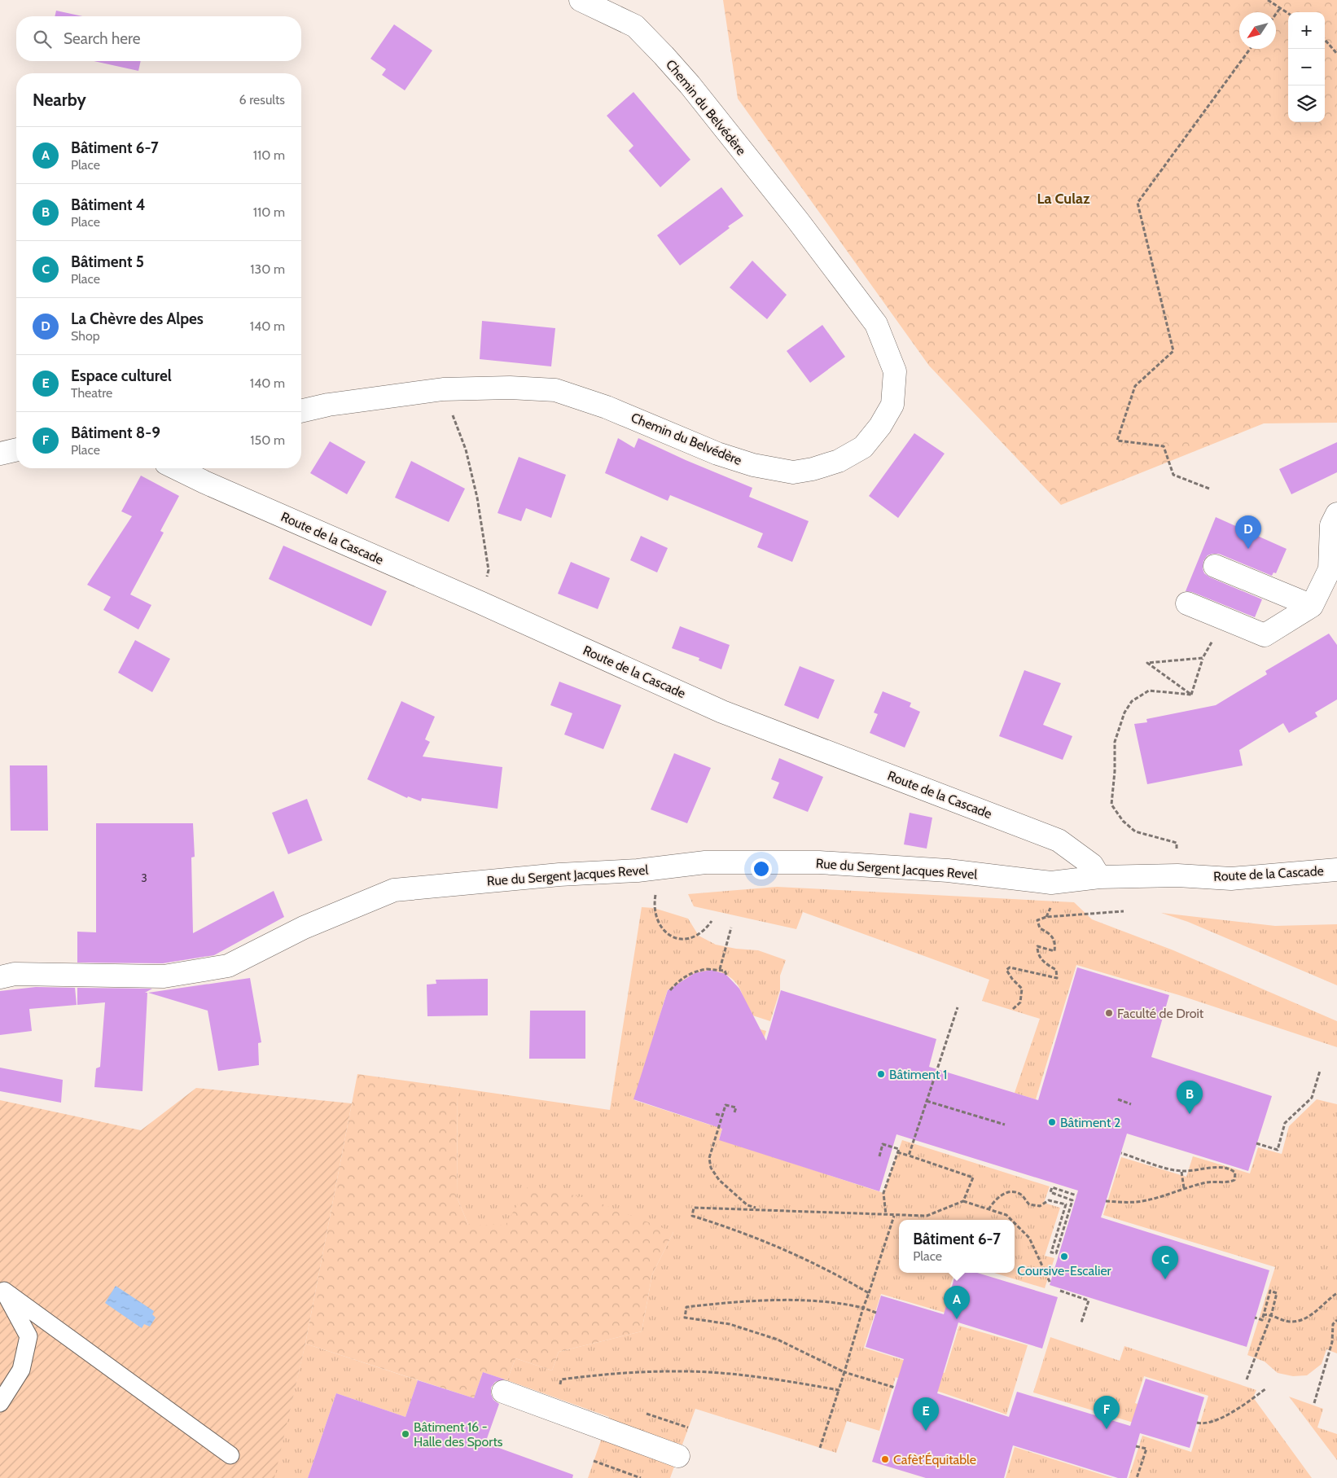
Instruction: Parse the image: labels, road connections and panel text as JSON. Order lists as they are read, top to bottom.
{
  "streets": {
    "street": ["Chemin du Belvédère", "Route de la Cascade", "Rue du Sergent Jacques Revel"]
  },
  "crossings": [
    ["Route de la Cascade", "Rue du Sergent Jacques Revel"]
  ],
  "districts": ["La Culaz"],
  "places": [
    "Faculté de Droit",
    "Bâtiment 1",
    "Bâtiment 2",
    "Coursive-Escalier",
    "Bâtiment 16 - Halle des Sports",
    "Cafèt’Équitable"
  ],
  "house_numbers": ["3"],
  "north": "bottom left",
  "page": {
    "map_buttons": ["+", "−"],
    "search": "Search here",
    "heading": ["Nearby", "6 results"],
    "list": [
      {
        "mark": "A",
        "name": "Bâtiment 6-7",
        "note": "Place",
        "value": "110 m"
      },
      {
        "mark": "B",
        "name": "Bâtiment 4",
        "note": "Place",
        "value": "110 m"
      },
      {
        "mark": "C",
        "name": "Bâtiment 5",
        "note": "Place",
        "value": "130 m"
      },
      {
        "mark": "D",
        "name": "La Chèvre des Alpes",
        "note": "Shop",
        "value": "140 m"
      },
      {
        "mark": "E",
        "name": "Espace culturel",
        "note": "Theatre",
        "value": "140 m"
      },
      {
        "mark": "F",
        "name": "Bâtiment 8-9",
        "note": "Place",
        "value": "150 m"
      }
    ],
    "pins": [
      "D",
      "B",
      "C",
      "A",
      "F",
      "E"
    ],
    "popup": ["Bâtiment 6-7", "Place"]
  }
}
